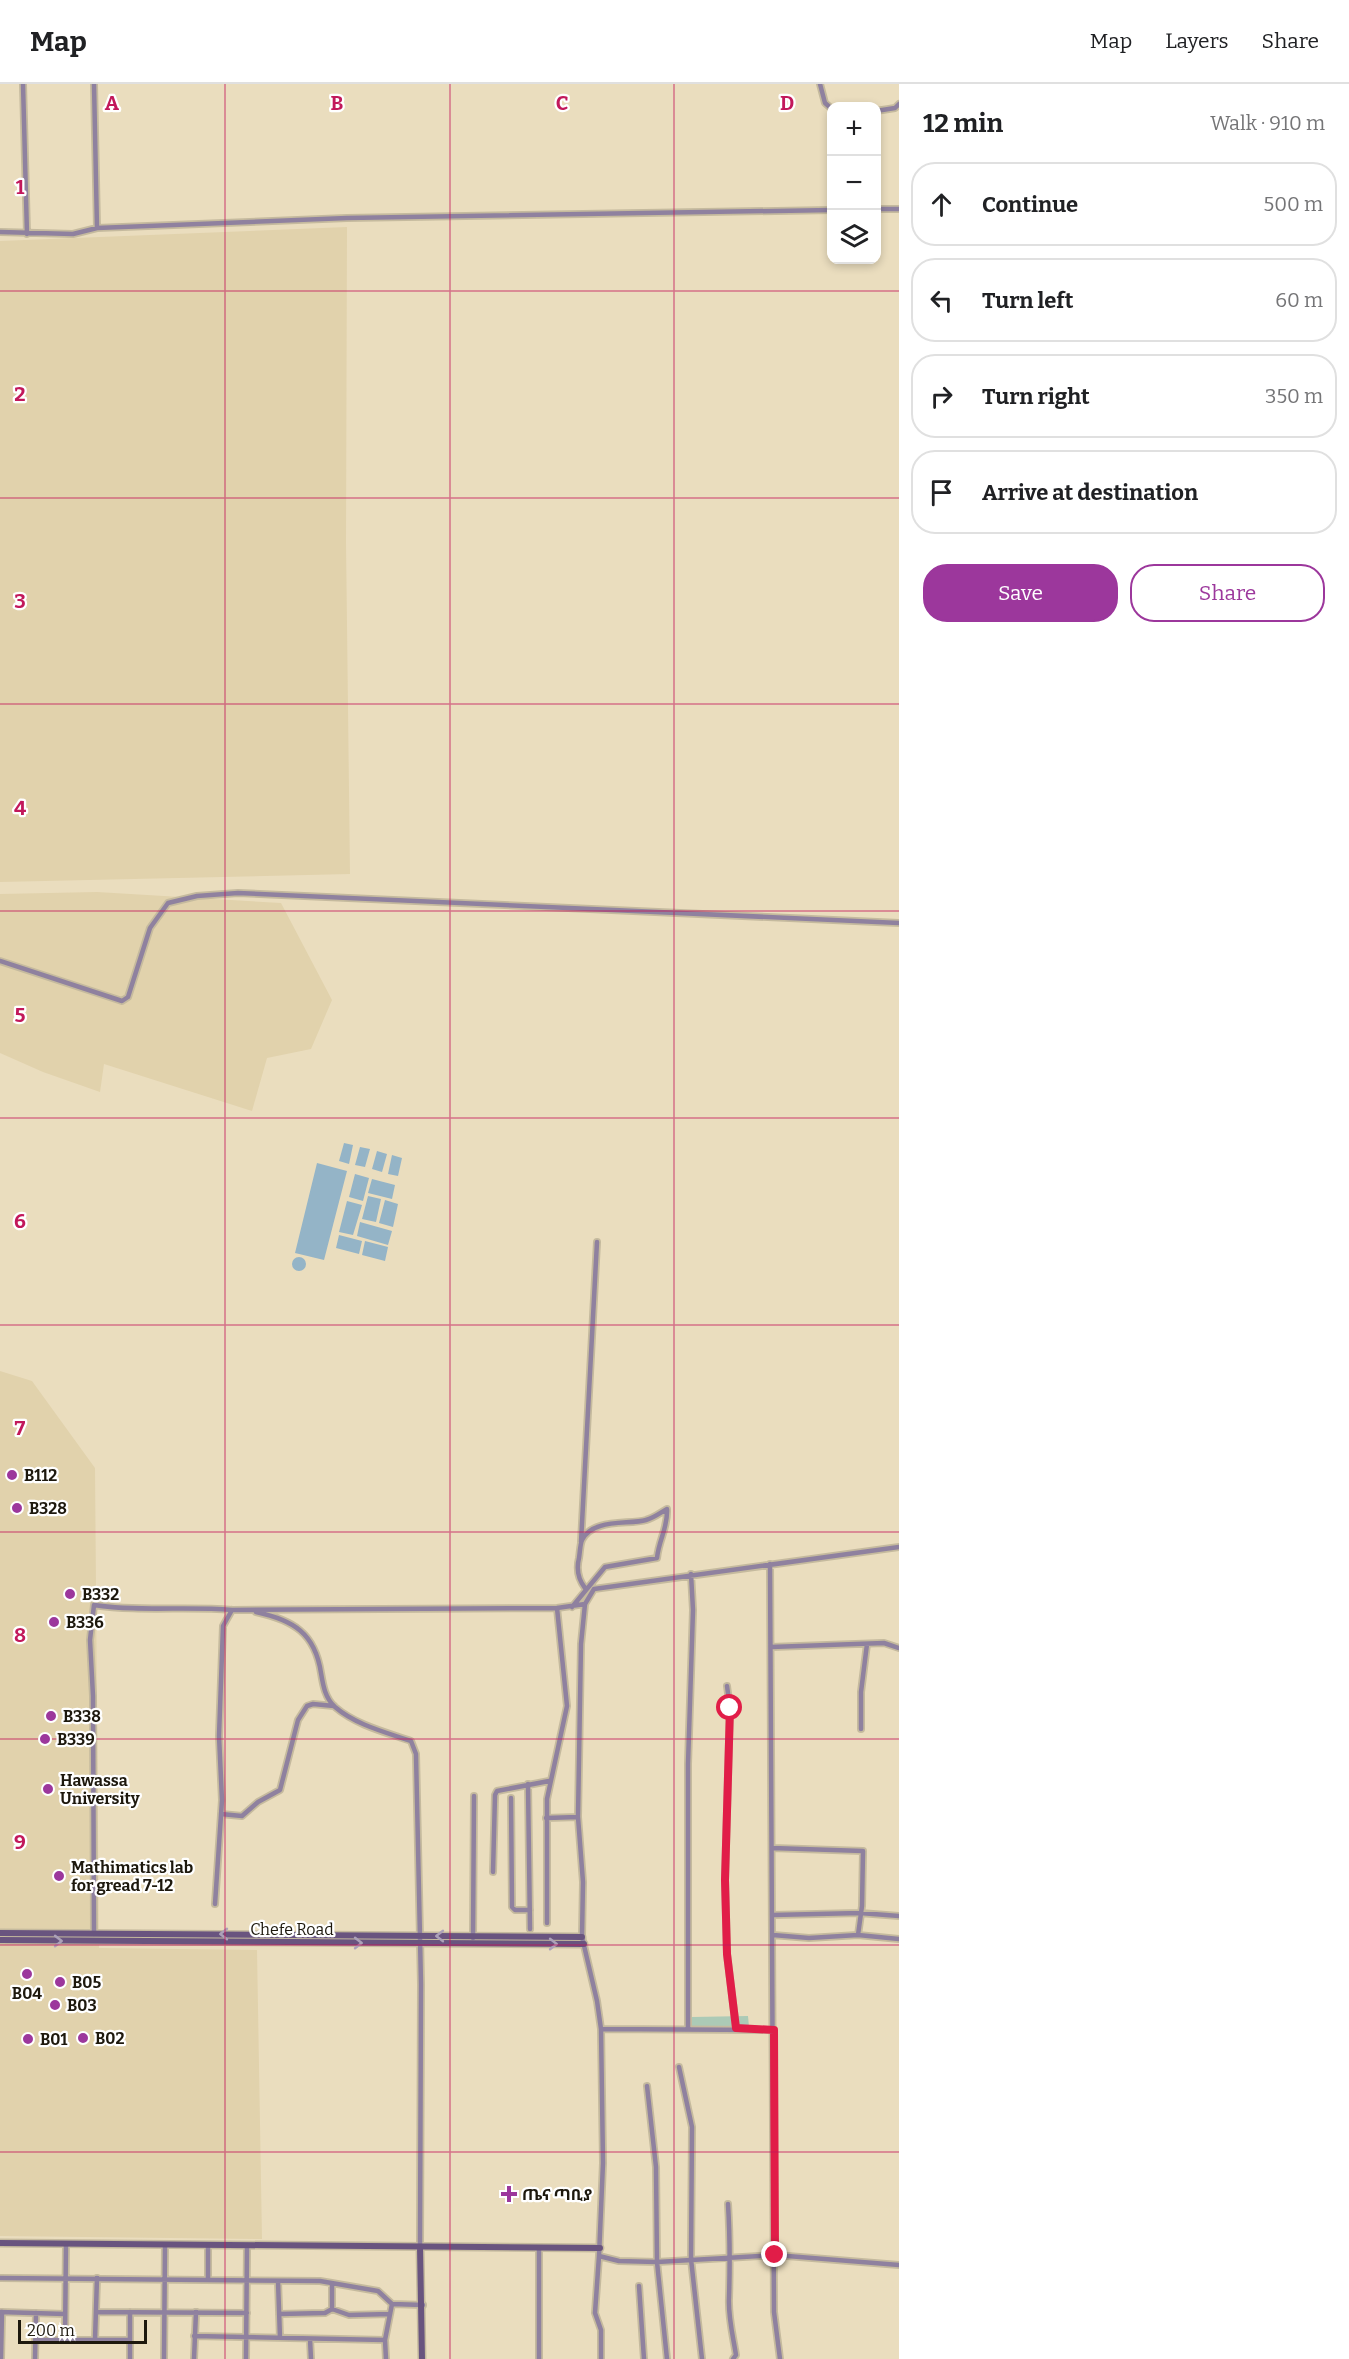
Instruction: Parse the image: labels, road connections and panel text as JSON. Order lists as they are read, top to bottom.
{
  "streets": {
    "street": ["Chefe Road"]
  },
  "places": {
    "other": [
      "B112",
      "B328",
      "B332",
      "B336",
      "B338",
      "B339",
      "Hawassa University",
      "Mathimatics lab for gread 7-12",
      "B04",
      "B05",
      "B03",
      "B02",
      "B01"
    ],
    "health": ["ጤና ጣቢያ"]
  },
  "scale_bar": "200 m",
  "page": {
    "header": "Map",
    "nav": ["Map", "Layers", "Share"],
    "heading": ["12 min", "Walk · 910 m"],
    "map_buttons": ["+", "−"],
    "list": [
      ["Continue", "500 m"],
      ["Turn left", "60 m"],
      ["Turn right", "350 m"],
      "Arrive at destination"
    ],
    "buttons": ["Save", "Share"],
    "scale": "200 m"
  },
  "grid": {
    "columns": [
      "A",
      "B",
      "C",
      "D"
    ],
    "rows": [
      "1",
      "2",
      "3",
      "4",
      "5",
      "6",
      "7",
      "8",
      "9"
    ]
  }
}
